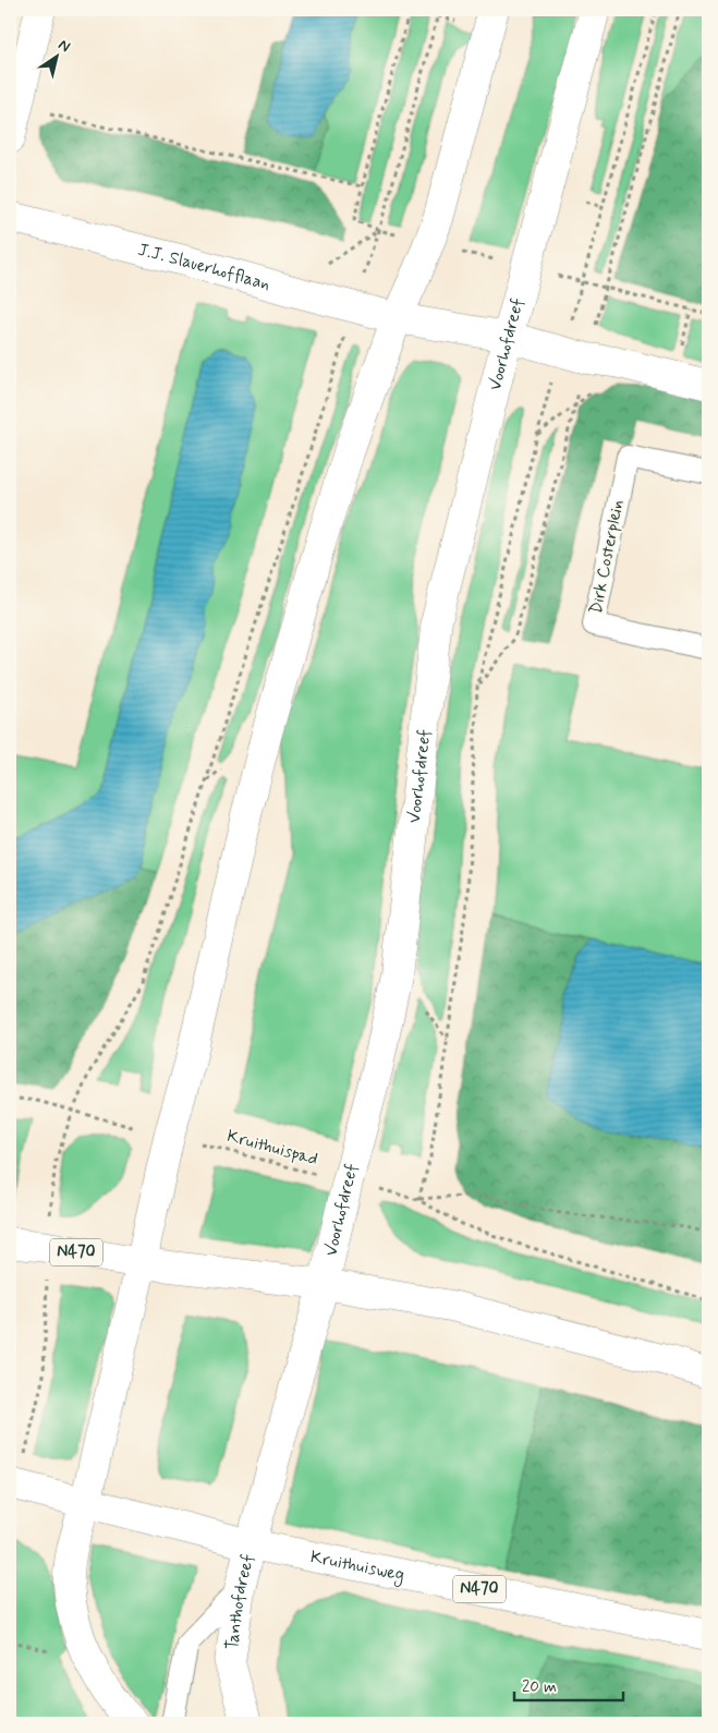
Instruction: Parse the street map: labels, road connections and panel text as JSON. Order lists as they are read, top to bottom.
{
  "streets": {
    "main road": [
      "J.J. Slauerhofflaan",
      "Voorhofdreef",
      "N470",
      "Kruithuisweg",
      "Tanthofdreef"
    ],
    "lane": ["Dirk Costerplein"],
    "path": ["Kruithuispad"]
  },
  "crossings": [
    ["J.J. Slauerhofflaan", "Voorhofdreef"],
    ["Voorhofdreef", "Kruithuispad"],
    ["Voorhofdreef", "N470"],
    ["Voorhofdreef", "Kruithuisweg"],
    ["Voorhofdreef", "Tanthofdreef"],
    ["Kruithuisweg", "Tanthofdreef"]
  ],
  "scale_bar": "20 m",
  "north": "top right"
}
